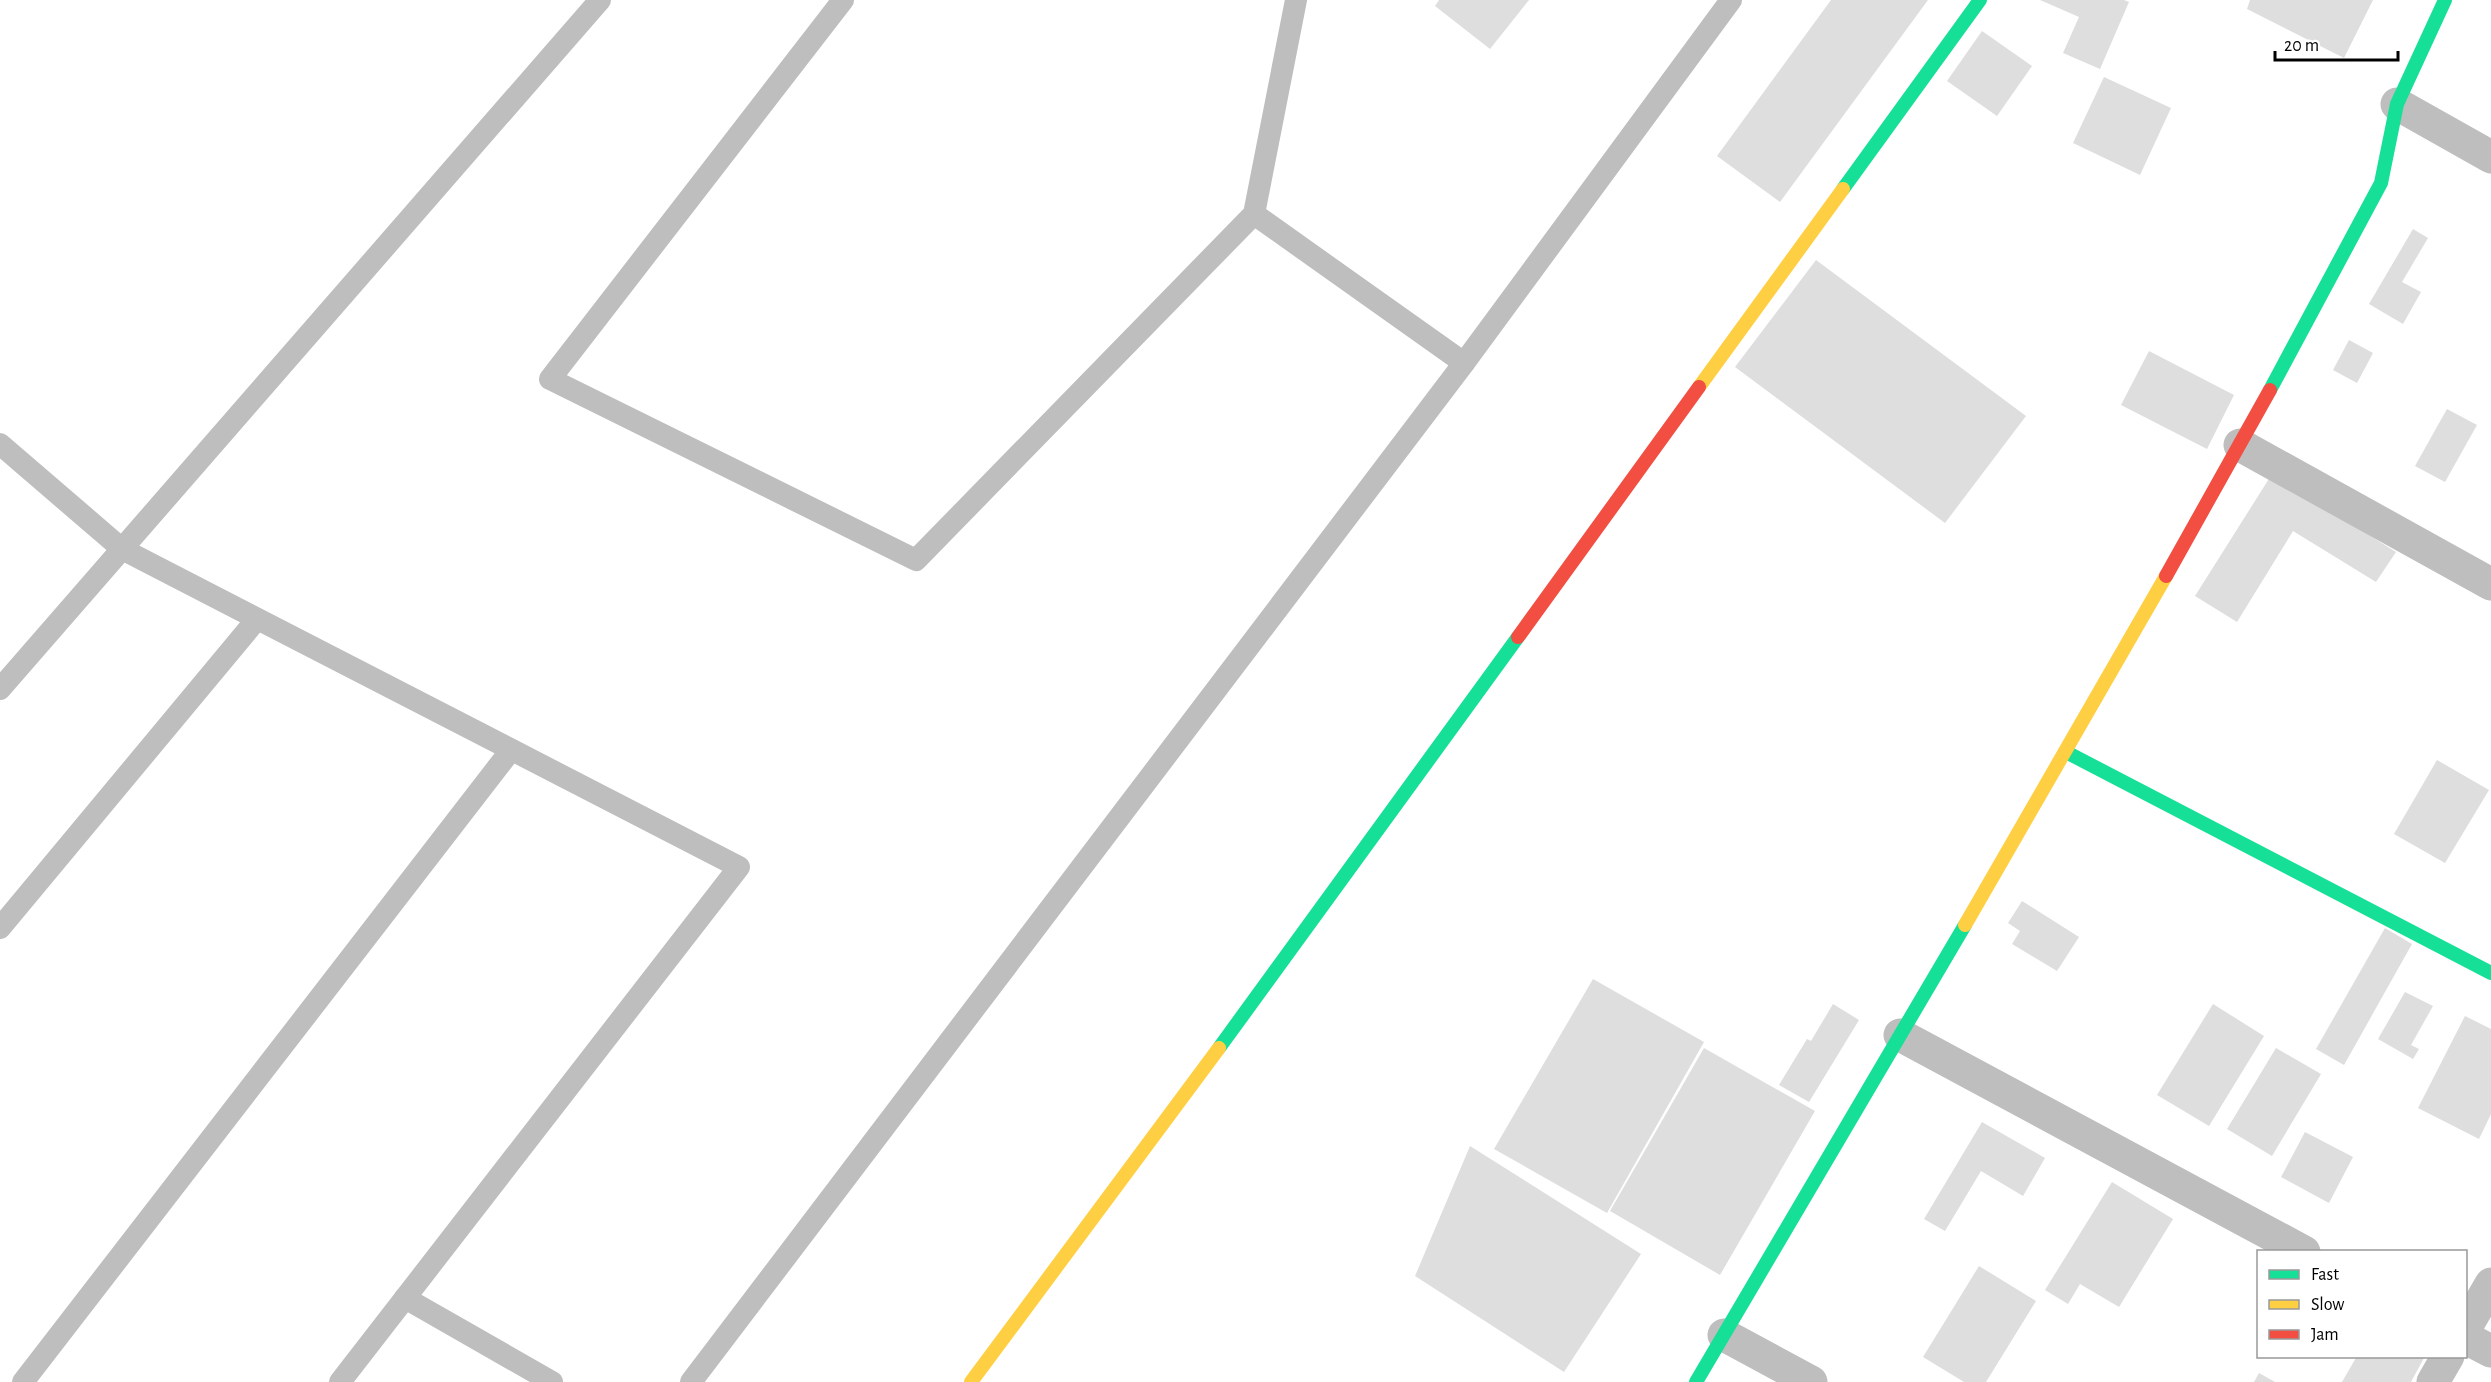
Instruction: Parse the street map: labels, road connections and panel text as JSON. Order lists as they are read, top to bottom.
{
  "legend": ["Fast", "Slow", "Jam"],
  "scale_bar": "20 m"
}
